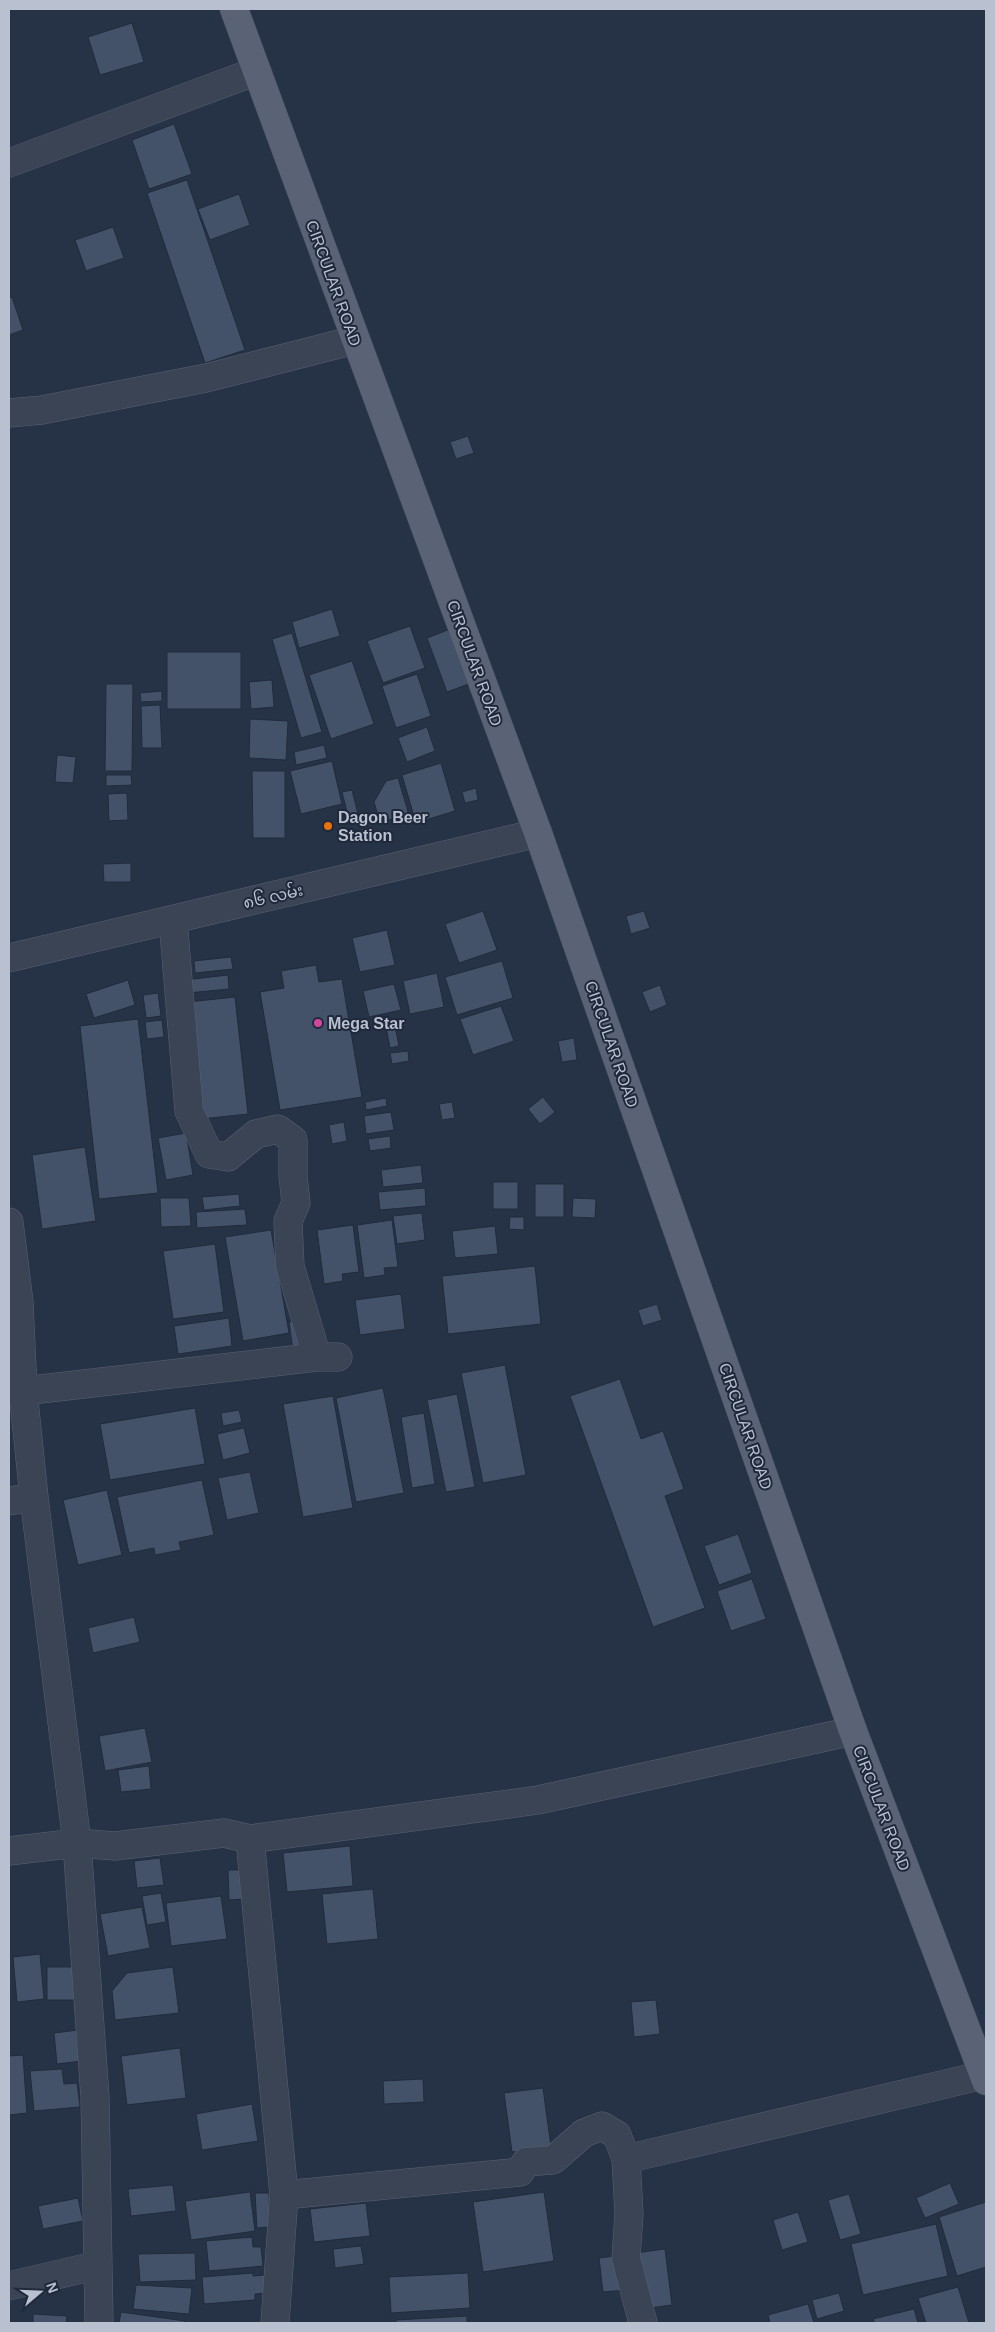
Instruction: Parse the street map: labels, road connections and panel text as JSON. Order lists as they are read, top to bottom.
{
  "streets": {
    "main road": ["CIRCULAR ROAD"],
    "street": ["၈၆ လမ်း"]
  },
  "crossings": [
    ["CIRCULAR ROAD", "၈၆ လမ်း"]
  ],
  "places": ["Dagon Beer Station", "Mega Star"],
  "north": "right"
}
